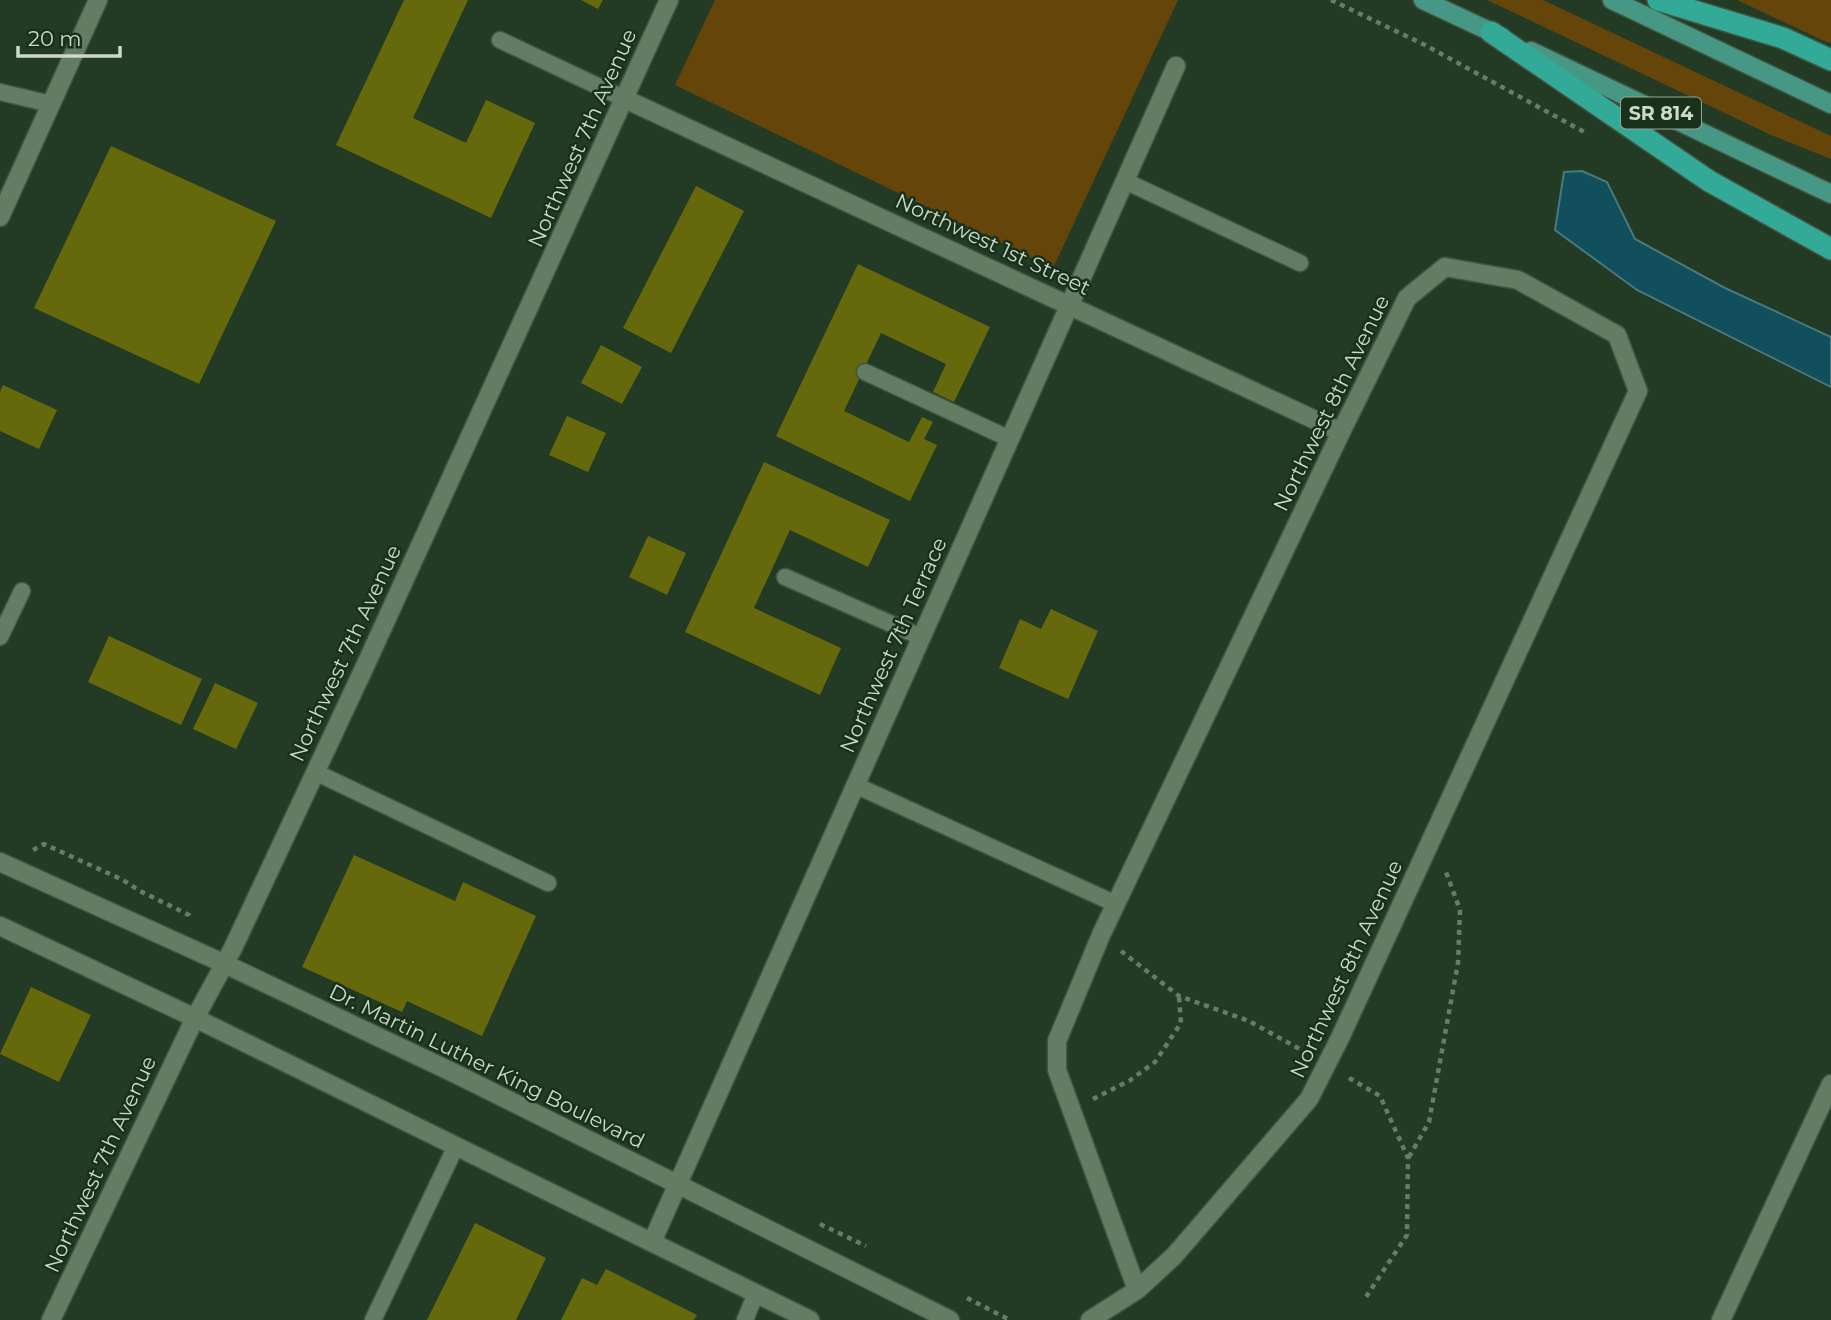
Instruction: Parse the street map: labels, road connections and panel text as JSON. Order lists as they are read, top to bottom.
{
  "streets": {
    "main road": ["SR 814"],
    "street": [
      "Northwest 7th Avenue",
      "Northwest 1st Street",
      "Northwest 8th Avenue",
      "Northwest 7th Terrace",
      "Dr. Martin Luther King Boulevard"
    ]
  },
  "crossings": [
    ["Northwest 7th Avenue", "Northwest 1st Street"],
    ["Northwest 7th Avenue", "Dr. Martin Luther King Boulevard"],
    ["Northwest 1st Street", "Northwest 8th Avenue"],
    ["Northwest 1st Street", "Northwest 7th Terrace"],
    ["Northwest 7th Terrace", "Dr. Martin Luther King Boulevard"]
  ],
  "scale_bar": "20 m"
}
